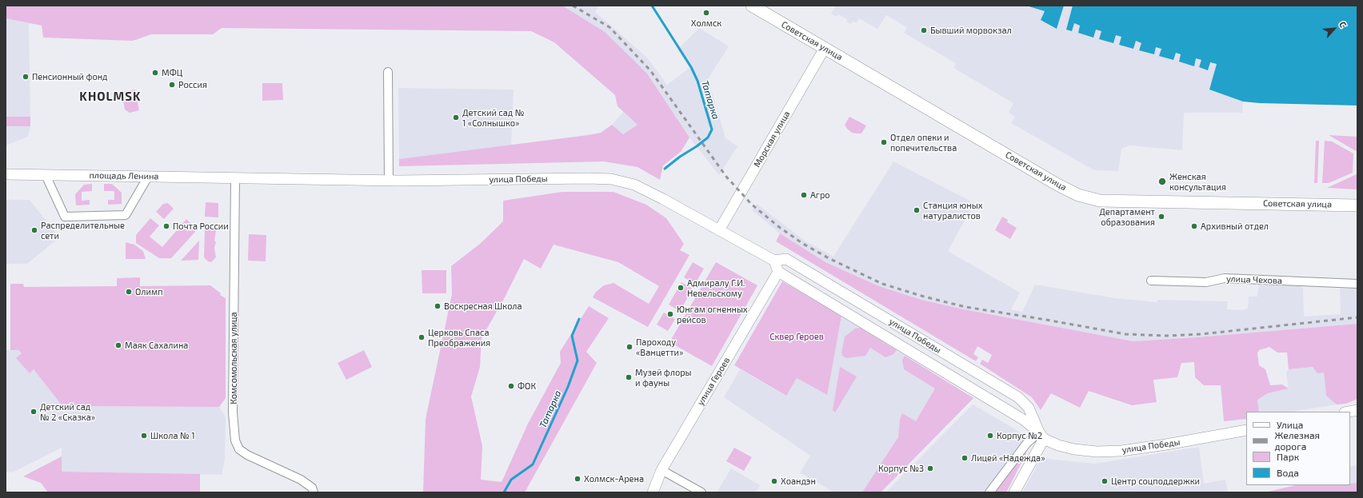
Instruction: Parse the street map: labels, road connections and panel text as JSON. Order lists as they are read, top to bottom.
{
  "streets": {
    "main road": [
      "Советская улица",
      "Морская улица",
      "площадь Ленина",
      "улица Победы",
      "улица Героев"
    ],
    "street": ["улица Чехова", "Комсомольская улица"]
  },
  "crossings": [
    ["Советская улица", "Морская улица"],
    ["Морская улица", "улица Победы"],
    ["площадь Ленина", "улица Победы"],
    ["площадь Ленина", "Комсомольская улица"],
    ["улица Победы", "Комсомольская улица"],
    ["улица Победы", "улица Героев"]
  ],
  "districts": ["KHOLMSK"],
  "water": ["Татарка"],
  "parks": ["Сквер Героев"],
  "places": [
    "Холмск",
    "Бывший морвокзал",
    "МФЦ",
    "Пенсионный фонд",
    "Россия",
    "Детский сад № 1 «Солнышко»",
    "Отдел опеки и попечительства",
    "Женская консультация",
    "Агро",
    "Станция юных натуралистов",
    "Департамент образования",
    "Почта России",
    "Архивный отдел",
    "Распределительные сети",
    "Адмиралу Г.И. Невельскому",
    "Олимп",
    "Воскресная Школа",
    "Юнгам огненных рейсов",
    "Церковь Спаса Преображения",
    "Маяк Сахалина",
    "Пароходу «Ванцетти»",
    "Музей флоры и фауны",
    "ФОК",
    "Детский сад № 2 «Сказка»",
    "Школа № 1",
    "Корпус №2",
    "Лицей «Надежда»",
    "Корпус №3",
    "Холмск-Арена",
    "Хоандэн",
    "Центр соцподдержки"
  ],
  "legend": [
    "Улица",
    "Железная дорога",
    "Парк",
    "Вода"
  ],
  "north": "top right"
}
